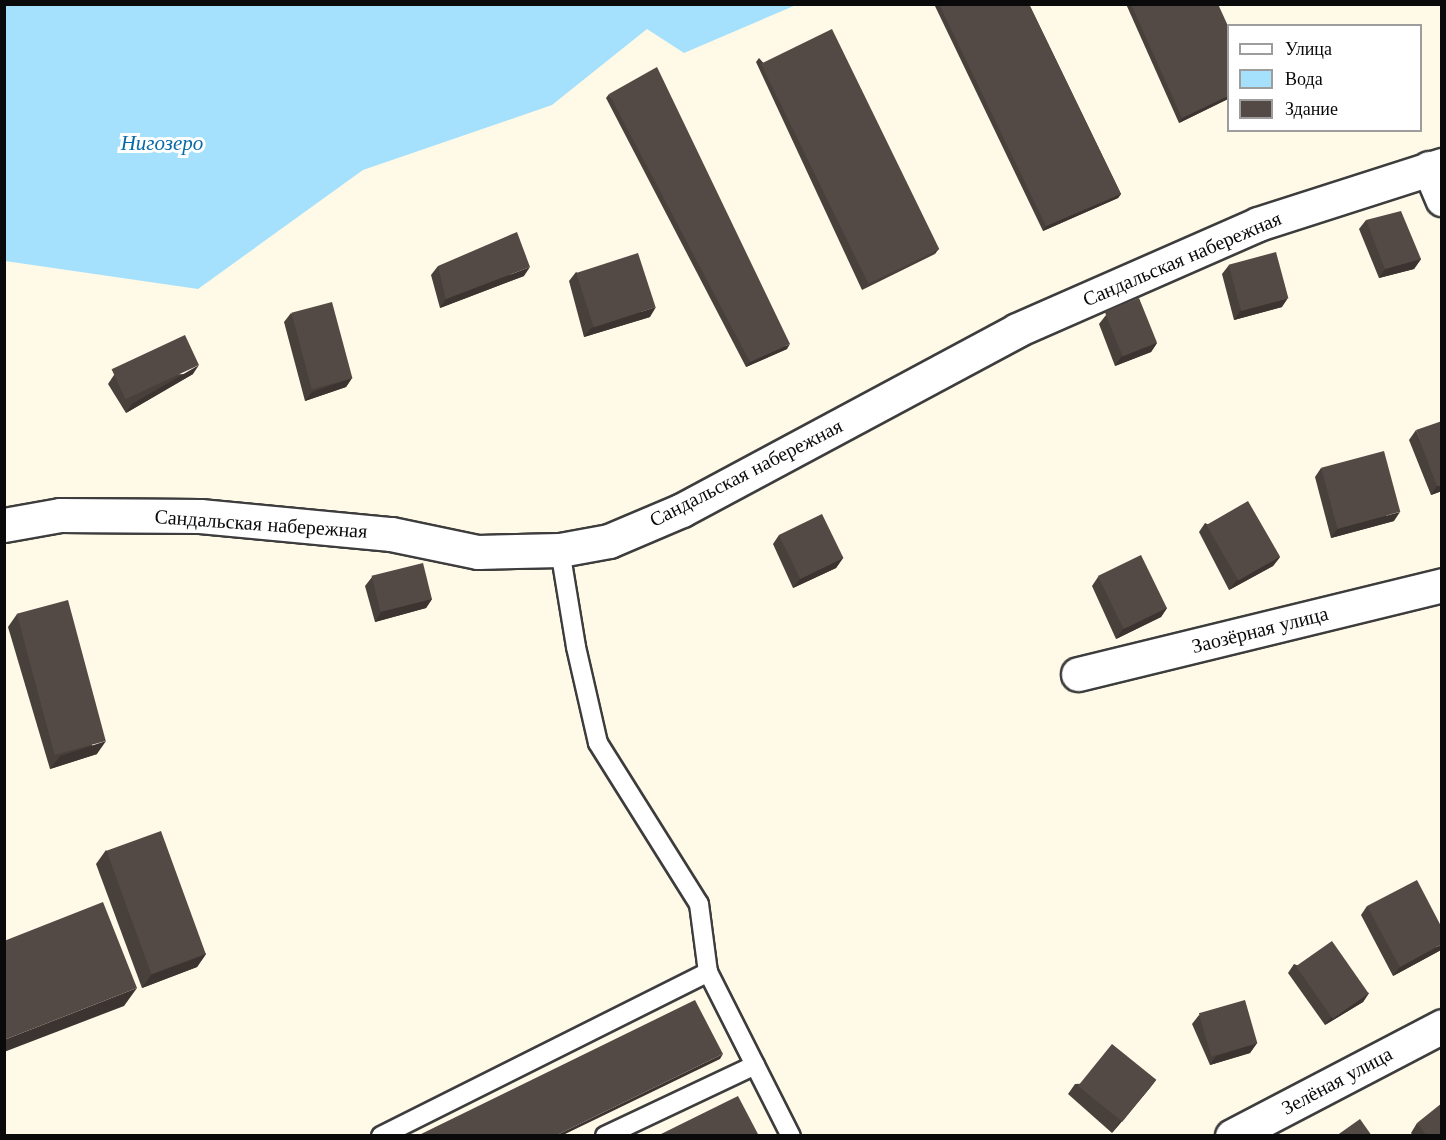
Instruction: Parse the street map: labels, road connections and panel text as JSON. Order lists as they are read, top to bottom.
{
  "streets": {
    "street": ["Сандальская набережная", "Заозёрная улица", "Зелёная улица"]
  },
  "water": ["Нигозеро"],
  "legend": ["Улица", "Вода", "Здание"]
}
